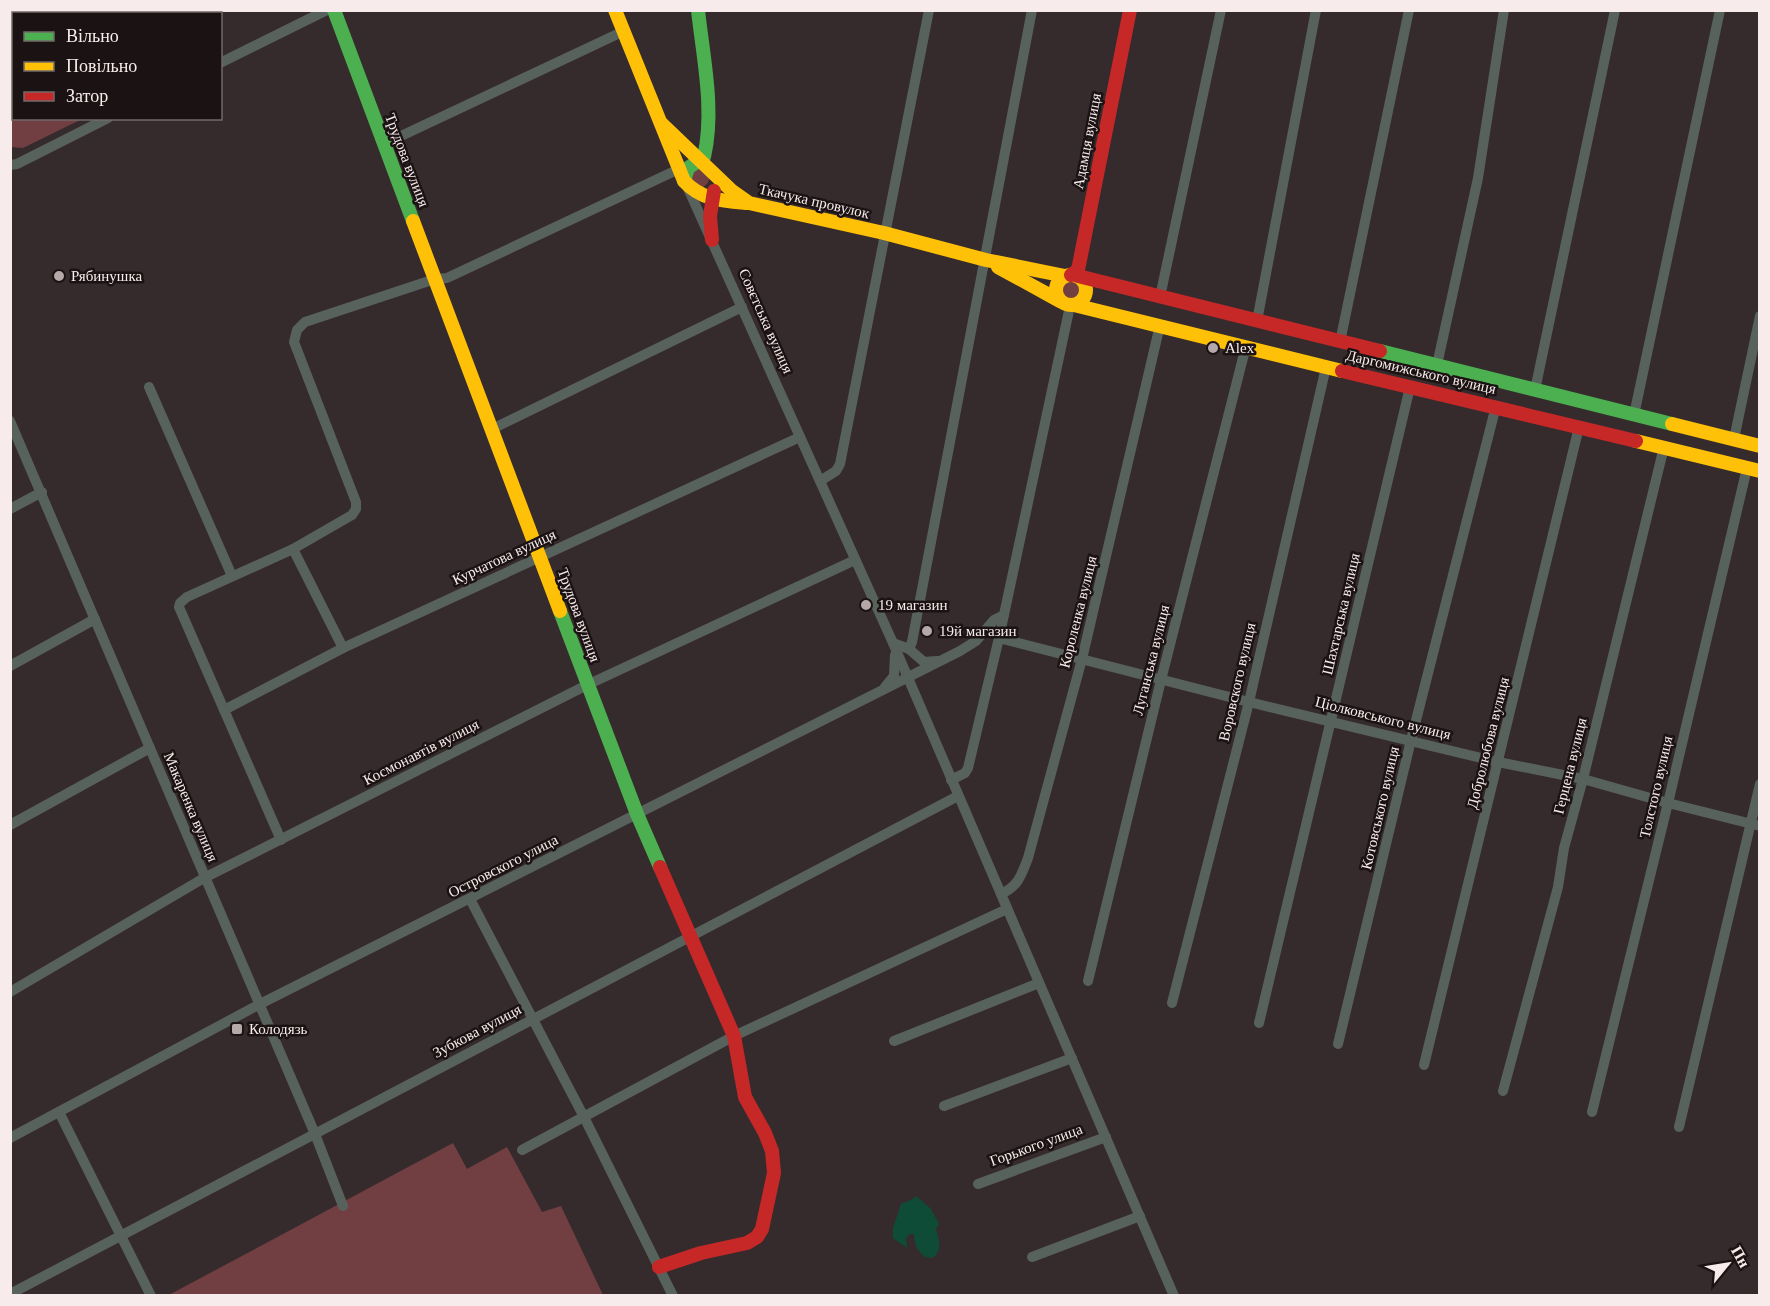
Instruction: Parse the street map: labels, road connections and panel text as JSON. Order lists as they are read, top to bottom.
{
  "streets": {
    "street": [
      "Адамця вулиця",
      "Трудова вулиця",
      "Ткачука провулок",
      "Совєтська вулиця",
      "Даргомижського вулиця",
      "Курчатова вулиця",
      "Короленка вулиця",
      "Шахтарська вулиця",
      "Луганська вулиця",
      "Воровского вулиця",
      "Ціолковського вулиця",
      "Добролюбова вулиця",
      "Космонавтів вулиця",
      "Герцена вулиця",
      "Толстого вулиця",
      "Макаренка вулиця",
      "Котовського вулиця",
      "Островского улица",
      "Зубкова вулиця",
      "Горького улица"
    ]
  },
  "crossings": [
    ["Адамця вулиця", "Даргомижського вулиця"],
    ["Трудова вулиця", "Курчатова вулиця"],
    ["Трудова вулиця", "Космонавтів вулиця"],
    ["Трудова вулиця", "Островского улица"],
    ["Трудова вулиця", "Зубкова вулиця"],
    ["Ткачука провулок", "Совєтська вулиця"],
    ["Ткачука провулок", "Даргомижського вулиця"],
    ["Совєтська вулиця", "Курчатова вулиця"],
    ["Совєтська вулиця", "Короленка вулиця"],
    ["Совєтська вулиця", "Космонавтів вулиця"],
    ["Совєтська вулиця", "Островского улица"],
    ["Совєтська вулиця", "Зубкова вулиця"],
    ["Совєтська вулиця", "Горького улица"],
    ["Даргомижського вулиця", "Короленка вулиця"],
    ["Даргомижського вулиця", "Шахтарська вулиця"],
    ["Даргомижського вулиця", "Луганська вулиця"],
    ["Даргомижського вулиця", "Воровского вулиця"],
    ["Даргомижського вулиця", "Добролюбова вулиця"],
    ["Даргомижського вулиця", "Герцена вулиця"],
    ["Даргомижського вулиця", "Толстого вулиця"],
    ["Даргомижського вулиця", "Котовського вулиця"],
    ["Короленка вулиця", "Ціолковського вулиця"],
    ["Шахтарська вулиця", "Ціолковського вулиця"],
    ["Луганська вулиця", "Ціолковського вулиця"],
    ["Воровского вулиця", "Ціолковського вулиця"],
    ["Ціолковського вулиця", "Добролюбова вулиця"],
    ["Ціолковського вулиця", "Герцена вулиця"],
    ["Ціолковського вулиця", "Толстого вулиця"],
    ["Ціолковського вулиця", "Котовського вулиця"],
    ["Космонавтів вулиця", "Макаренка вулиця"],
    ["Макаренка вулиця", "Островского улица"],
    ["Макаренка вулиця", "Зубкова вулиця"]
  ],
  "places": {
    "other": [
      "Рябинушка",
      "Alex",
      "19 магазин",
      "19й магазин"
    ],
    "transit": ["Колодязь"]
  },
  "legend": ["Вільно", "Повільно", "Затор"],
  "north": "top right"
}
